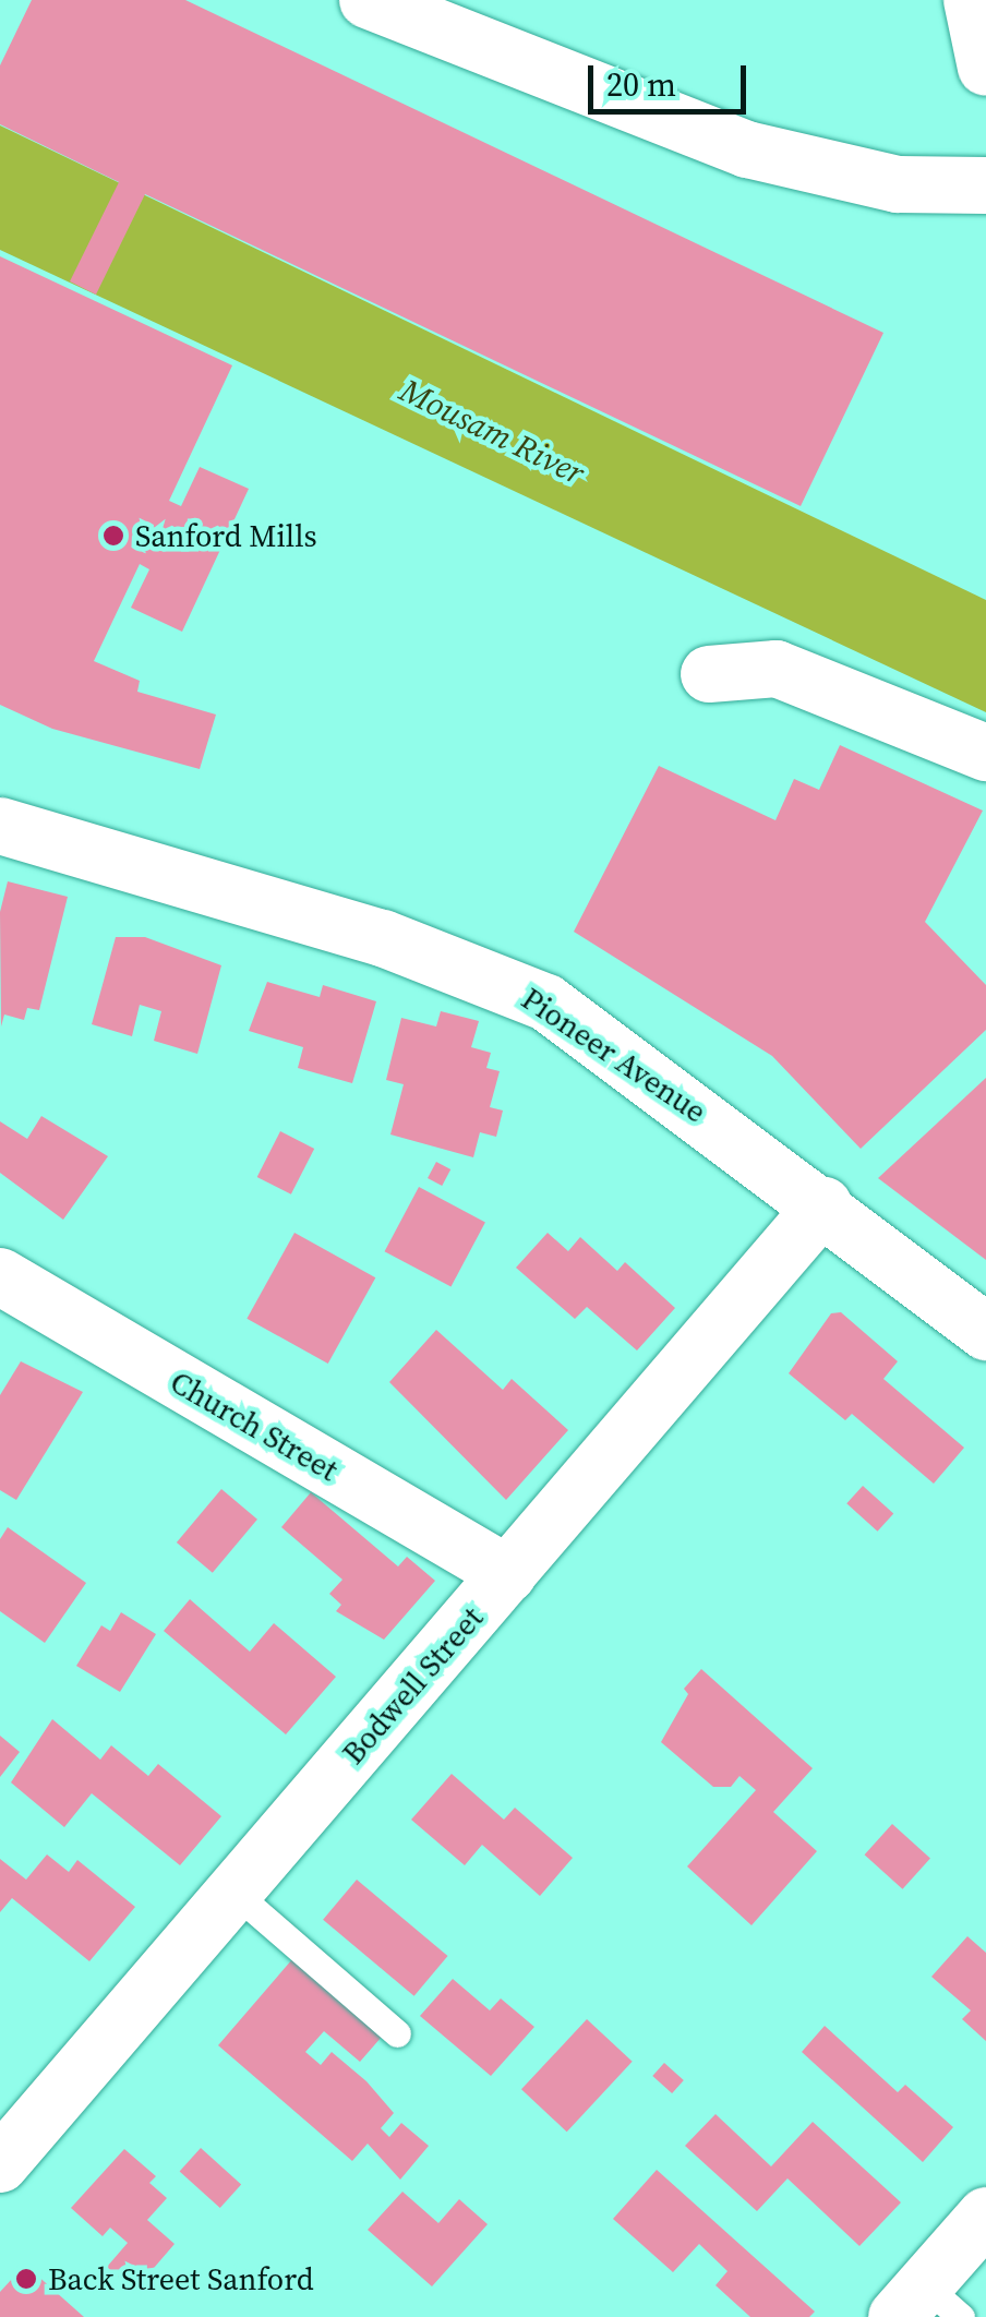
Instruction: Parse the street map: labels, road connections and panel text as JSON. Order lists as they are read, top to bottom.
{
  "streets": {
    "street": ["Pioneer Avenue", "Church Street", "Bodwell Street"]
  },
  "crossings": [
    ["Pioneer Avenue", "Bodwell Street"],
    ["Church Street", "Bodwell Street"]
  ],
  "water": ["Mousam River"],
  "places": ["Sanford Mills", "Back Street Sanford"],
  "scale_bar": "20 m"
}
